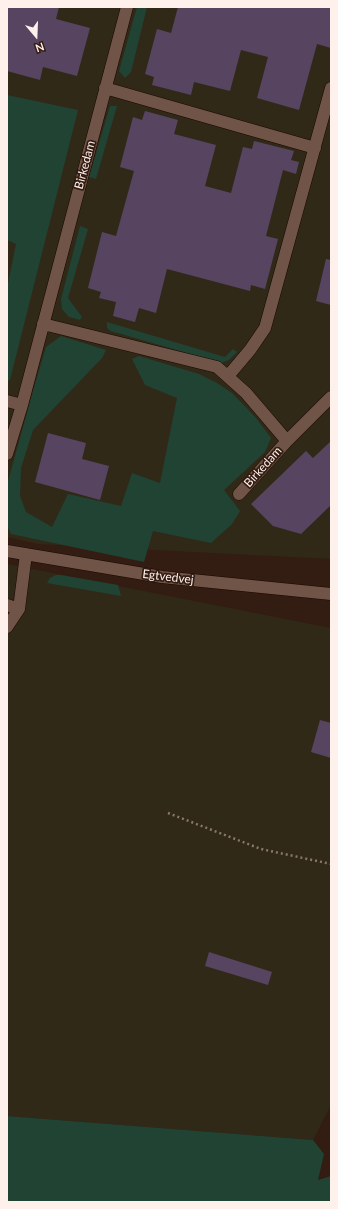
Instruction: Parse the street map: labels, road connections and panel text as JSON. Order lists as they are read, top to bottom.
{
  "streets": {
    "street": ["Birkedam", "Egtvedvej"]
  },
  "north": "bottom"
}
